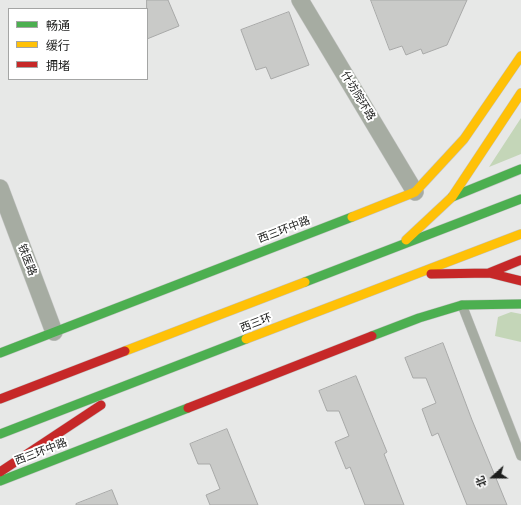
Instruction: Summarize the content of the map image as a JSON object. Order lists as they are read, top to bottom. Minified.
{"streets":{"main road":["西三环中路","西三环"],"street":["什坊院环路","铁医路"]},"crossings":[["什坊院环路","西三环中路"],["西三环中路","铁医路"]],"legend":["畅通","缓行","拥堵"],"north":"left"}
